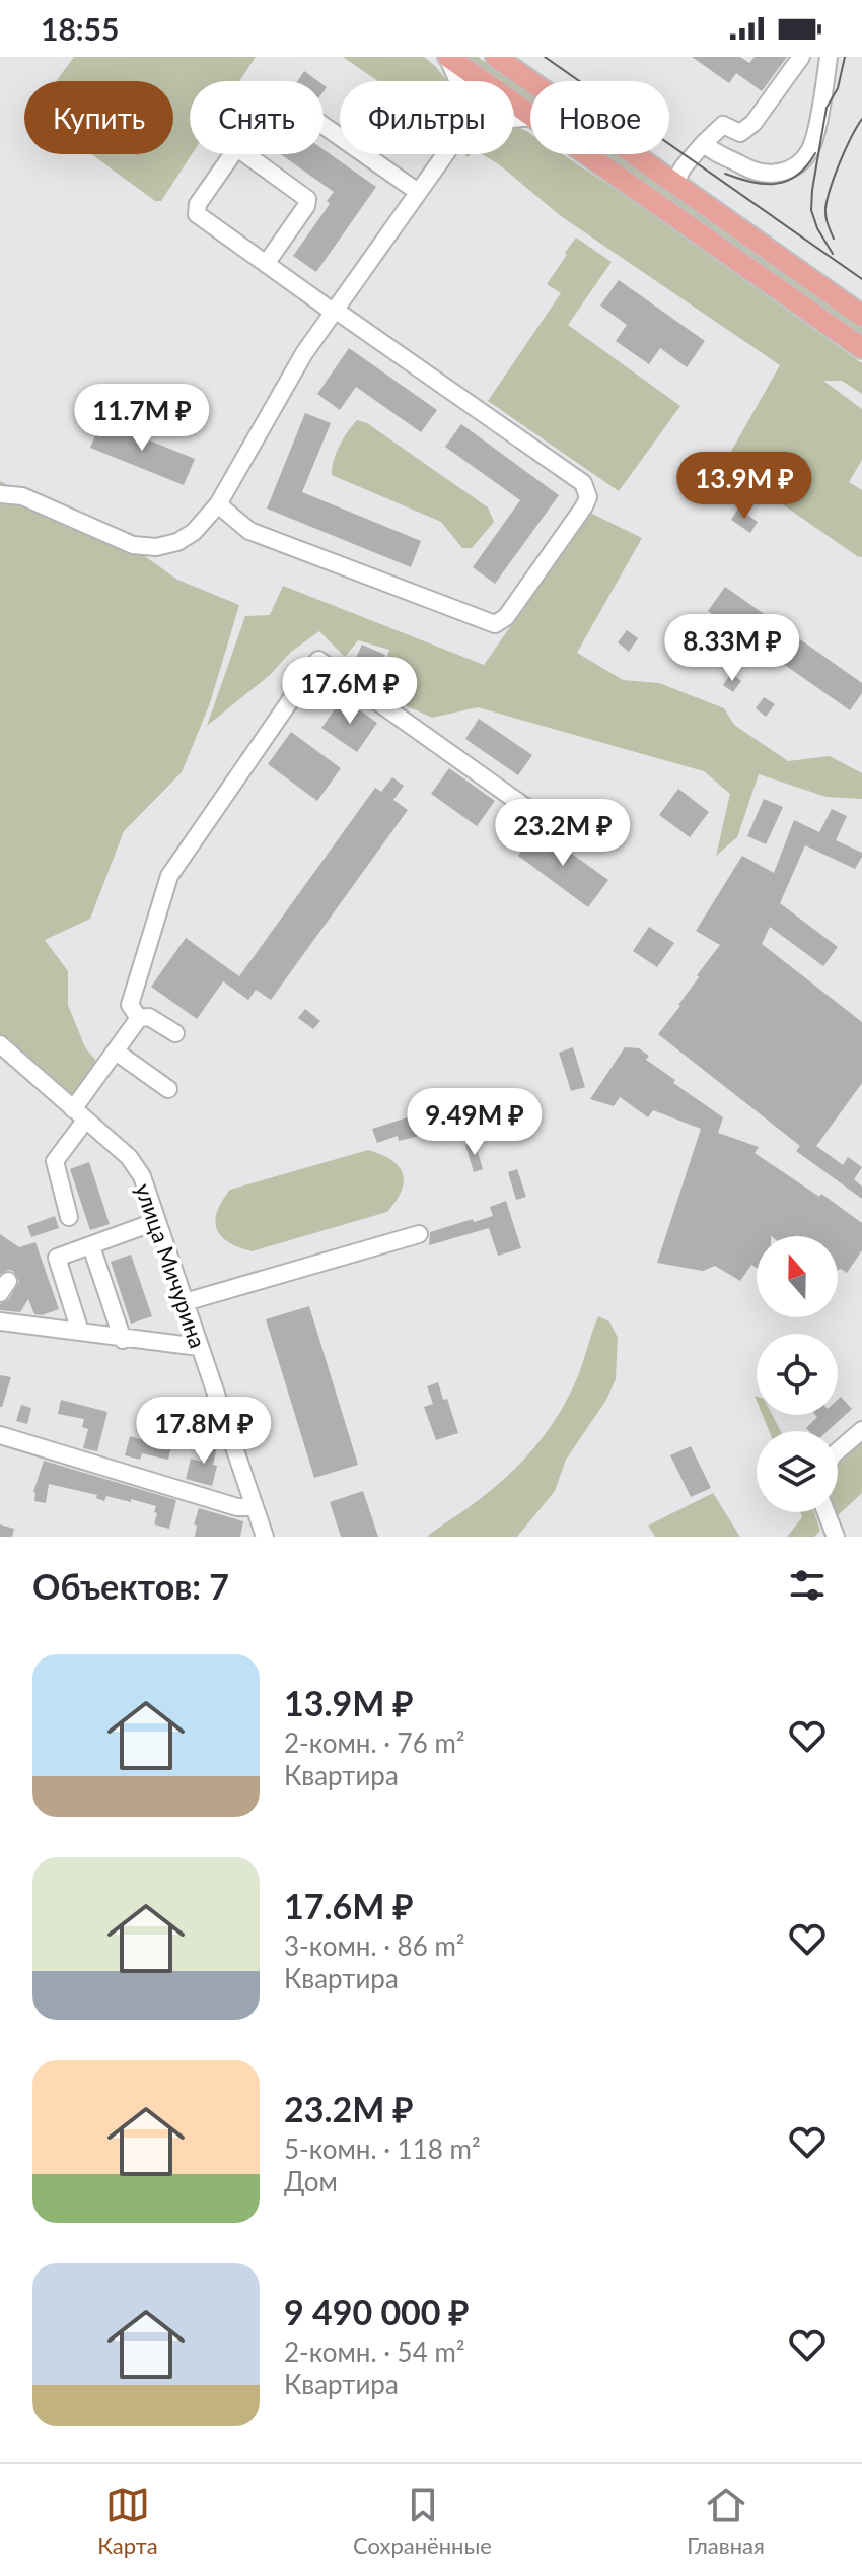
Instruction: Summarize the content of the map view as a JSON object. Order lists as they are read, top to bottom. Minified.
{"streets":{"street":["улица Мичурина"]},"north":"top","page":{"status":"18:55","chip":["Купить","Снять","Фильтры","Новое"],"price":["11.7M ₽","13.9M ₽","8.33M ₽","17.6M ₽","23.2M ₽","9.49M ₽","17.8M ₽"],"heading":"Объектов: 7","list":[{"name":"13.9M ₽","note":"2-комн. · 76 m² · Квартира"},{"name":"17.6M ₽","note":"3-комн. · 86 m² · Квартира"},{"name":"23.2M ₽","note":"5-комн. · 118 m² · Дом"},{"name":"9 490 000 ₽","note":"2-комн. · 54 m² · Квартира"}],"tabs":["Карта","Сохранённые","Главная"]}}
